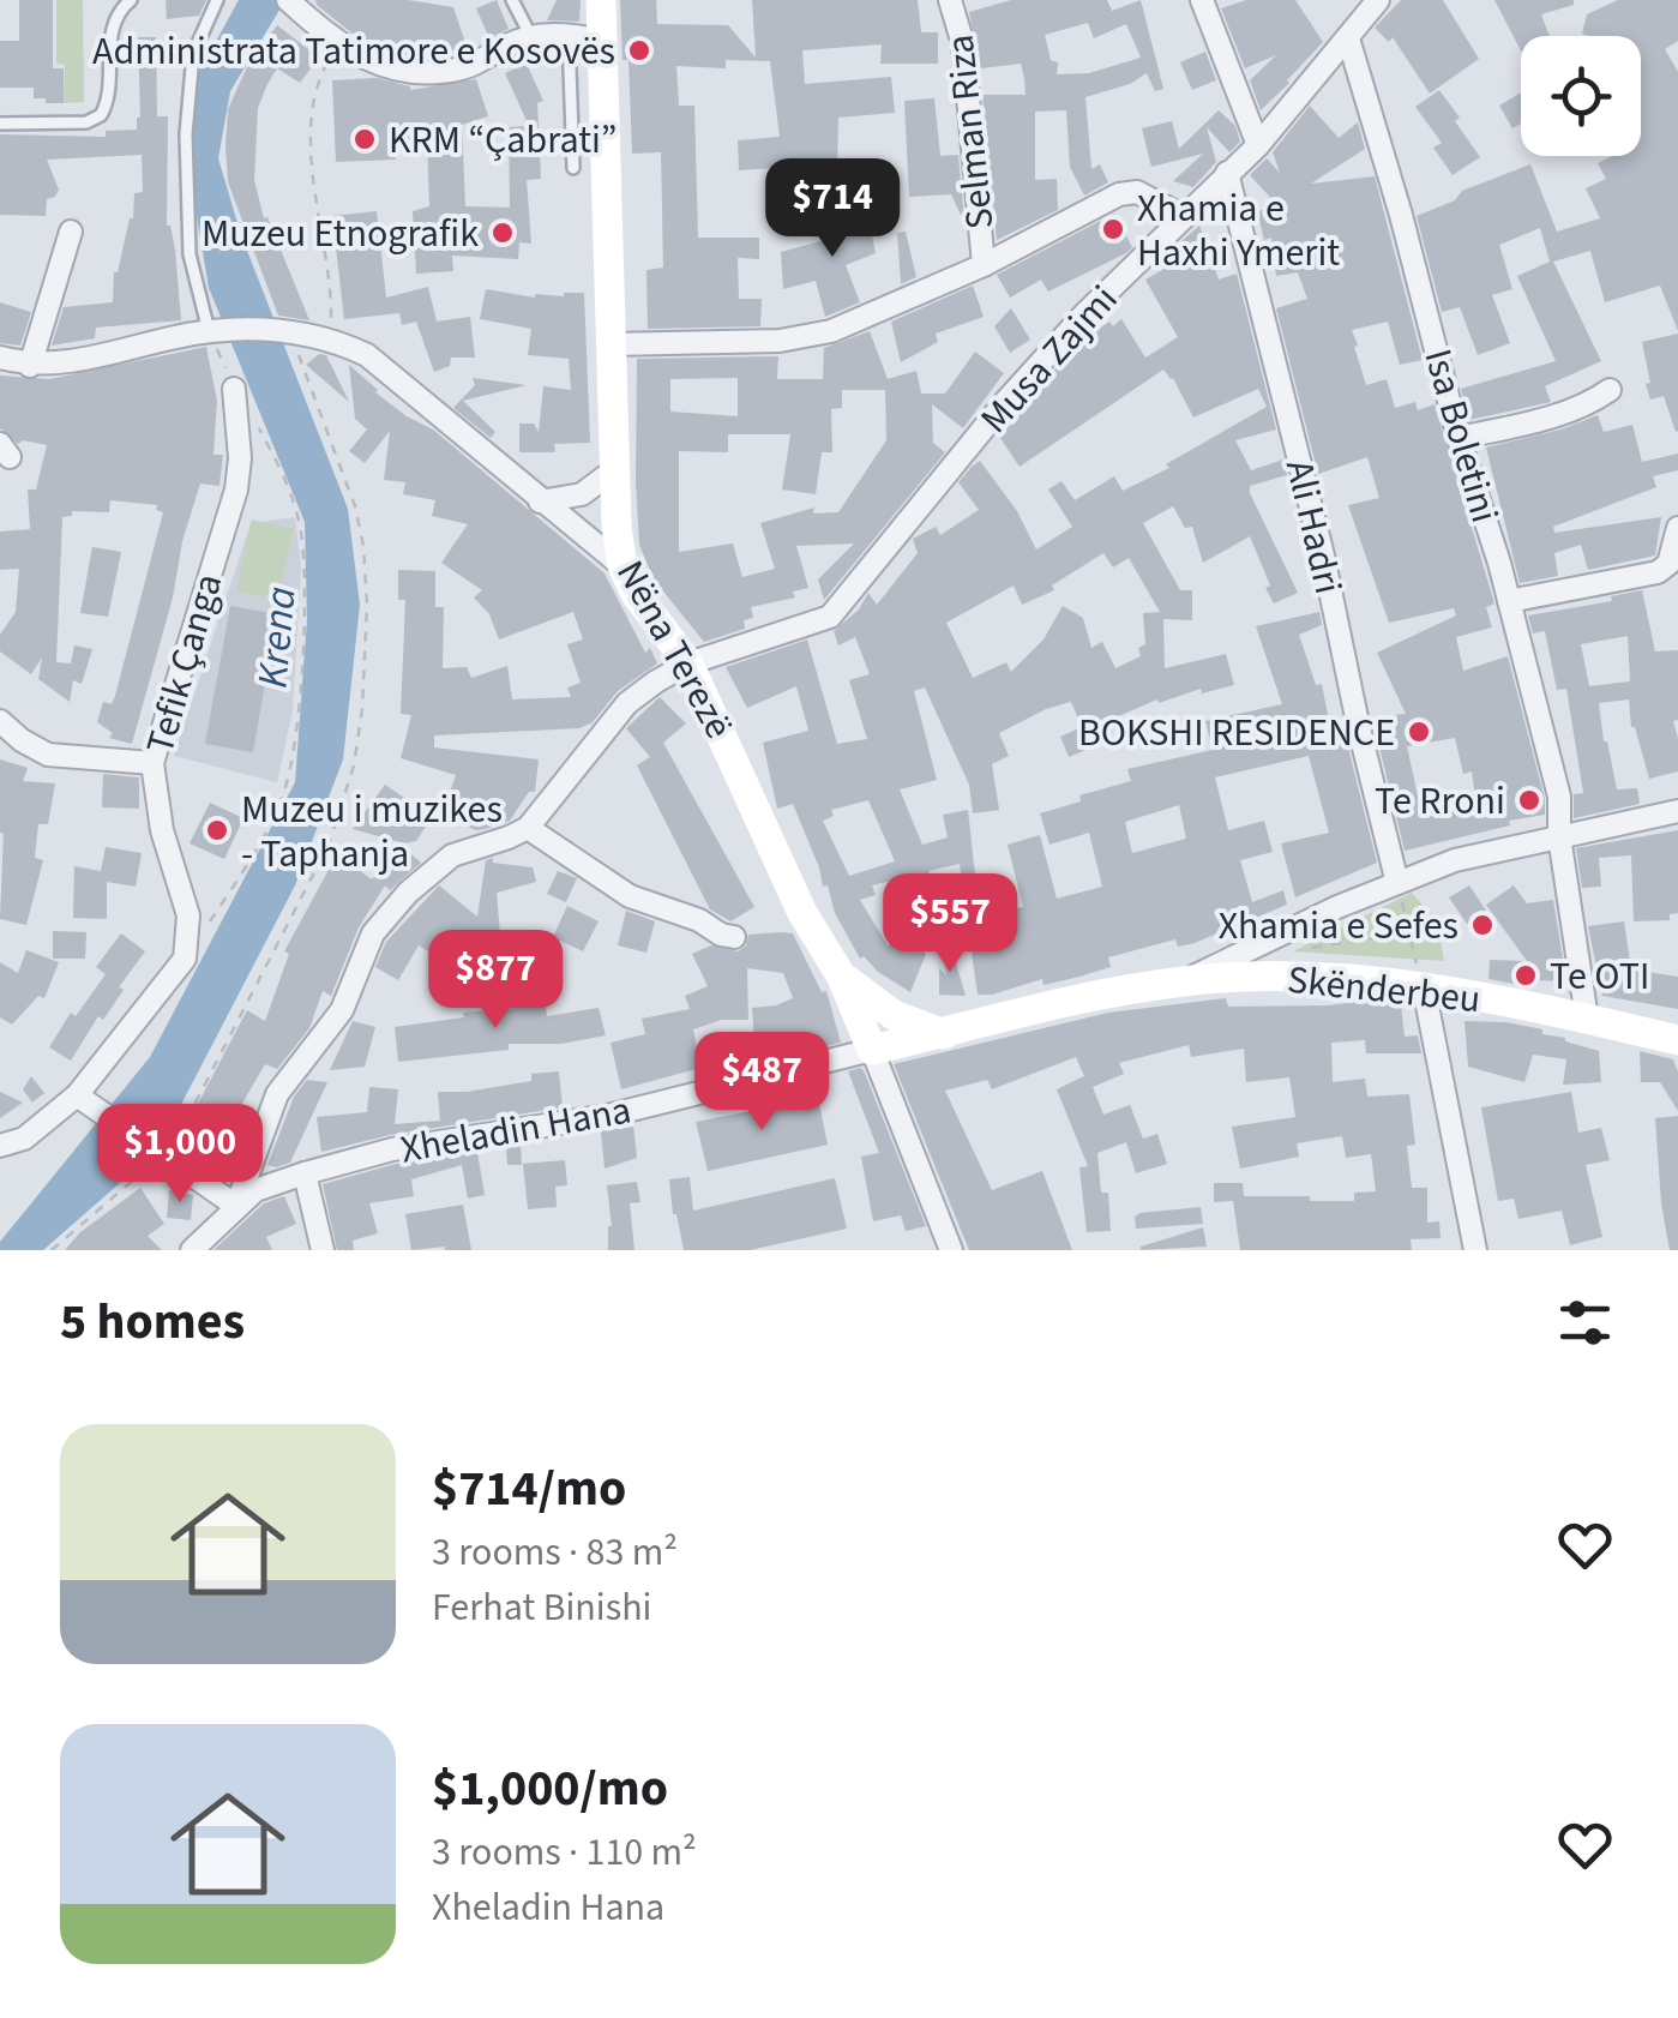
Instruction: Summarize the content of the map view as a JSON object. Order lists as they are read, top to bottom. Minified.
{"streets":{"main road":["Nëna Terezë","Skënderbeu"],"street":["Selman Riza","Musa Zajmi","Isa Boletini","Ali Hadri","Tefik Çanga","Xheladin Hana"]},"crossings":[["Musa Zajmi","Isa Boletini"],["Musa Zajmi","Ali Hadri"],["Musa Zajmi","Nëna Terezë"],["Nëna Terezë","Skënderbeu"],["Nëna Terezë","Xheladin Hana"],["Skënderbeu","Xheladin Hana"]],"water":["Krena"],"places":["Administrata Tatimore e Kosovës","KRM “Çabrati”","Xhamia e Haxhi Ymerit","Muzeu Etnografik","BOKSHI RESIDENCE","Te Rroni","Muzeu i muzikes - Taphanja","Xhamia e Sefes","Te OTI"],"page":{"price":["$714","$557","$877","$487","$1,000"],"heading":"5 homes","list":[{"name":"$714/mo","note":"3 rooms · 83 m² · Ferhat Binishi"},{"name":"$1,000/mo","note":"3 rooms · 110 m² · Xheladin Hana"}]}}
